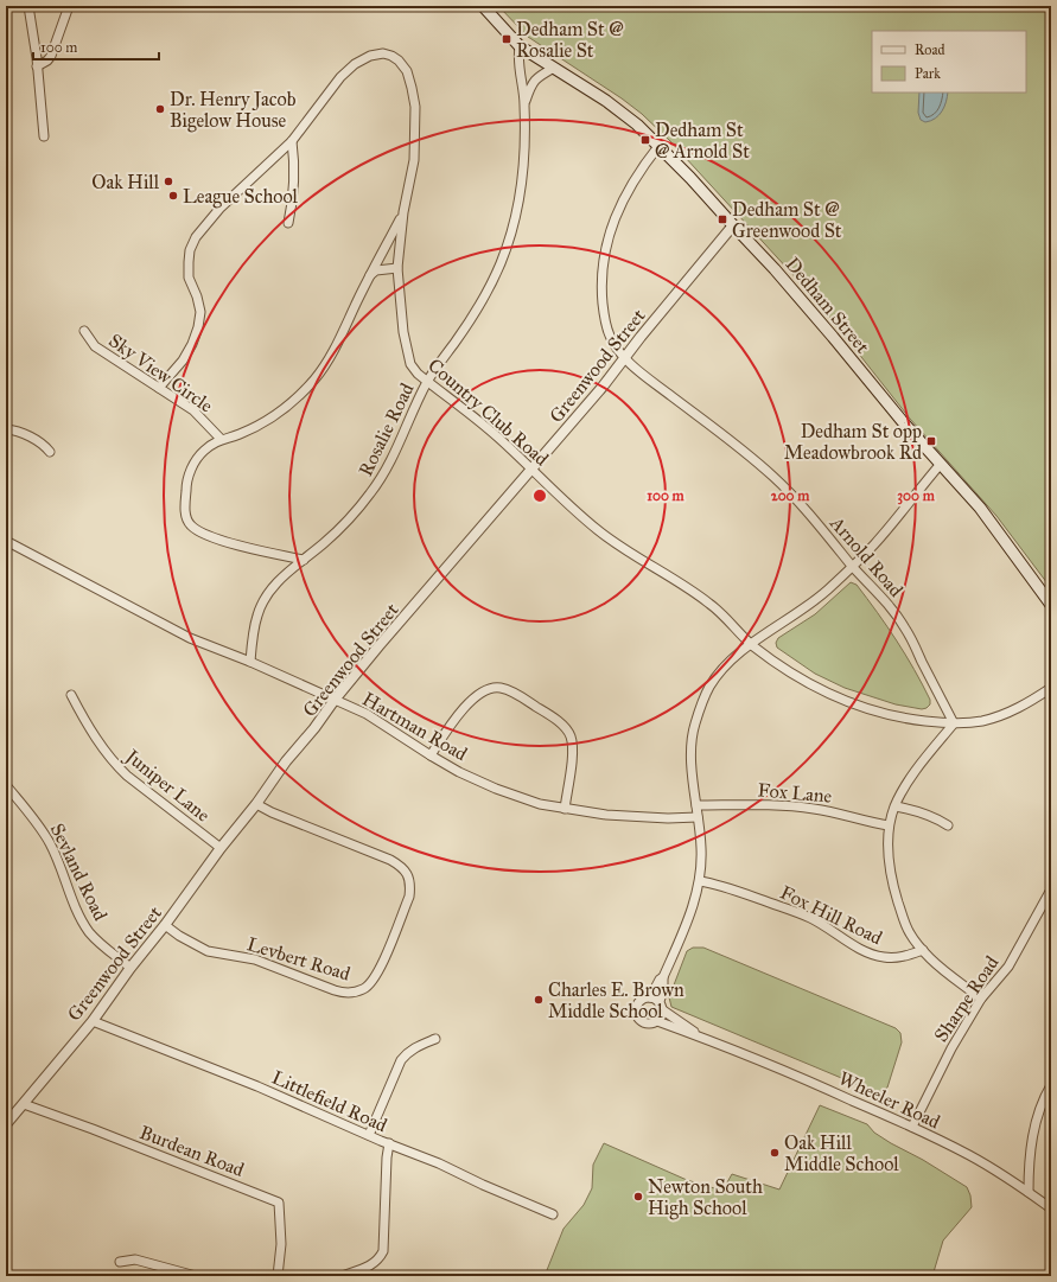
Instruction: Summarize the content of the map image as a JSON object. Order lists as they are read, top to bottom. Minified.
{"streets":{"main road":["Dedham Street"],"street":["Greenwood Street","Sky View Circle","Country Club Road","Rosalie Road","Arnold Road","Hartman Road","Juniper Lane","Fox Lane","Sevland Road","Fox Hill Road","Levbert Road","Sharpe Road","Wheeler Road","Littlefield Road","Burdean Road"]},"crossings":[["Dedham Street","Greenwood Street"],["Dedham Street","Rosalie Road"],["Dedham Street","Arnold Road"],["Greenwood Street","Country Club Road"],["Greenwood Street","Arnold Road"],["Greenwood Street","Hartman Road"],["Greenwood Street","Juniper Lane"],["Greenwood Street","Sevland Road"],["Greenwood Street","Levbert Road"],["Greenwood Street","Littlefield Road"],["Greenwood Street","Burdean Road"],["Sky View Circle","Country Club Road"],["Country Club Road","Rosalie Road"],["Country Club Road","Arnold Road"],["Rosalie Road","Hartman Road"],["Sharpe Road","Wheeler Road"]],"places":{"transit":["Dedham St @ Rosalie St","Dedham St @ Arnold St","Dedham St @ Greenwood St","Dedham St opp Meadowbrook Rd"],"other":["Dr. Henry Jacob Bigelow House","Oak Hill","League School","Charles E. Brown Middle School","Oak Hill Middle School","Newton South High School"]},"legend":["Road","Park"],"scale_bar":"100 m","rings":["100 m","200 m","300 m"]}
